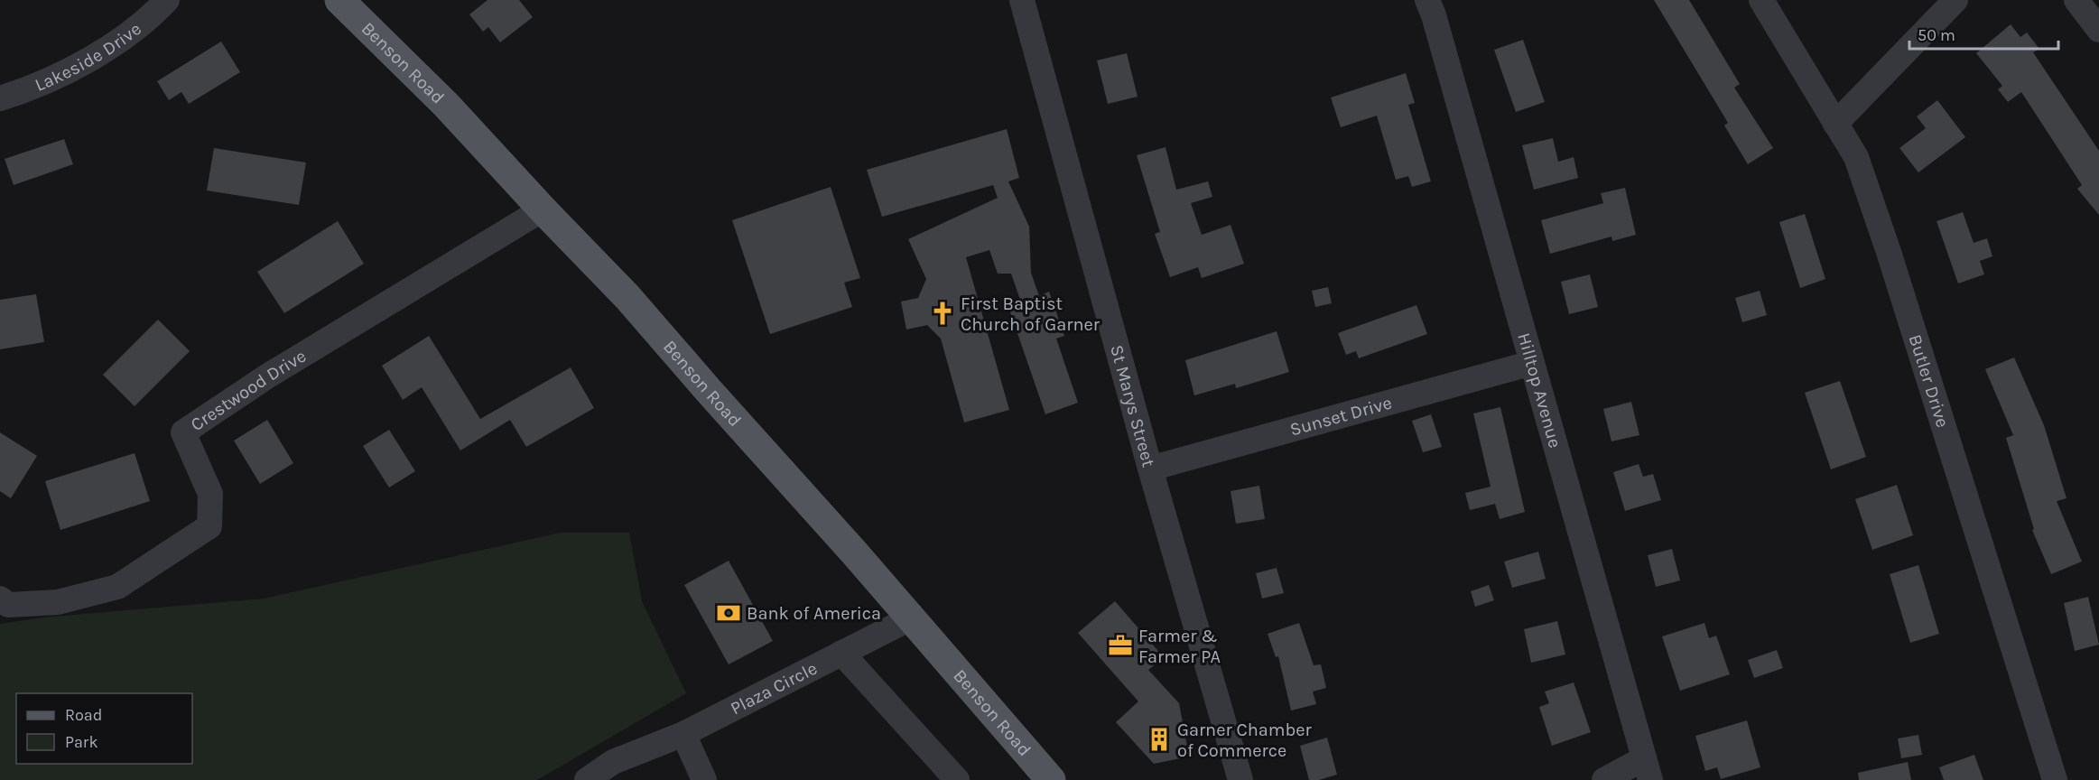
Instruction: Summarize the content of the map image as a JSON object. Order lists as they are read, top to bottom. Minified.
{"streets":{"main road":["Benson Road"],"street":["Lakeside Drive","Butler Drive","Crestwood Drive","Hilltop Avenue","St Marys Street","Sunset Drive","Plaza Circle"]},"crossings":[["Benson Road","Crestwood Drive"],["Benson Road","Plaza Circle"],["Hilltop Avenue","Sunset Drive"],["St Marys Street","Sunset Drive"]],"places":{"church":["First Baptist Church of Garner"],"bank":["Bank of America"],"office":["Farmer & Farmer PA"],"building":["Garner Chamber of Commerce"]},"legend":["Road","Park"],"scale_bar":"50 m"}
